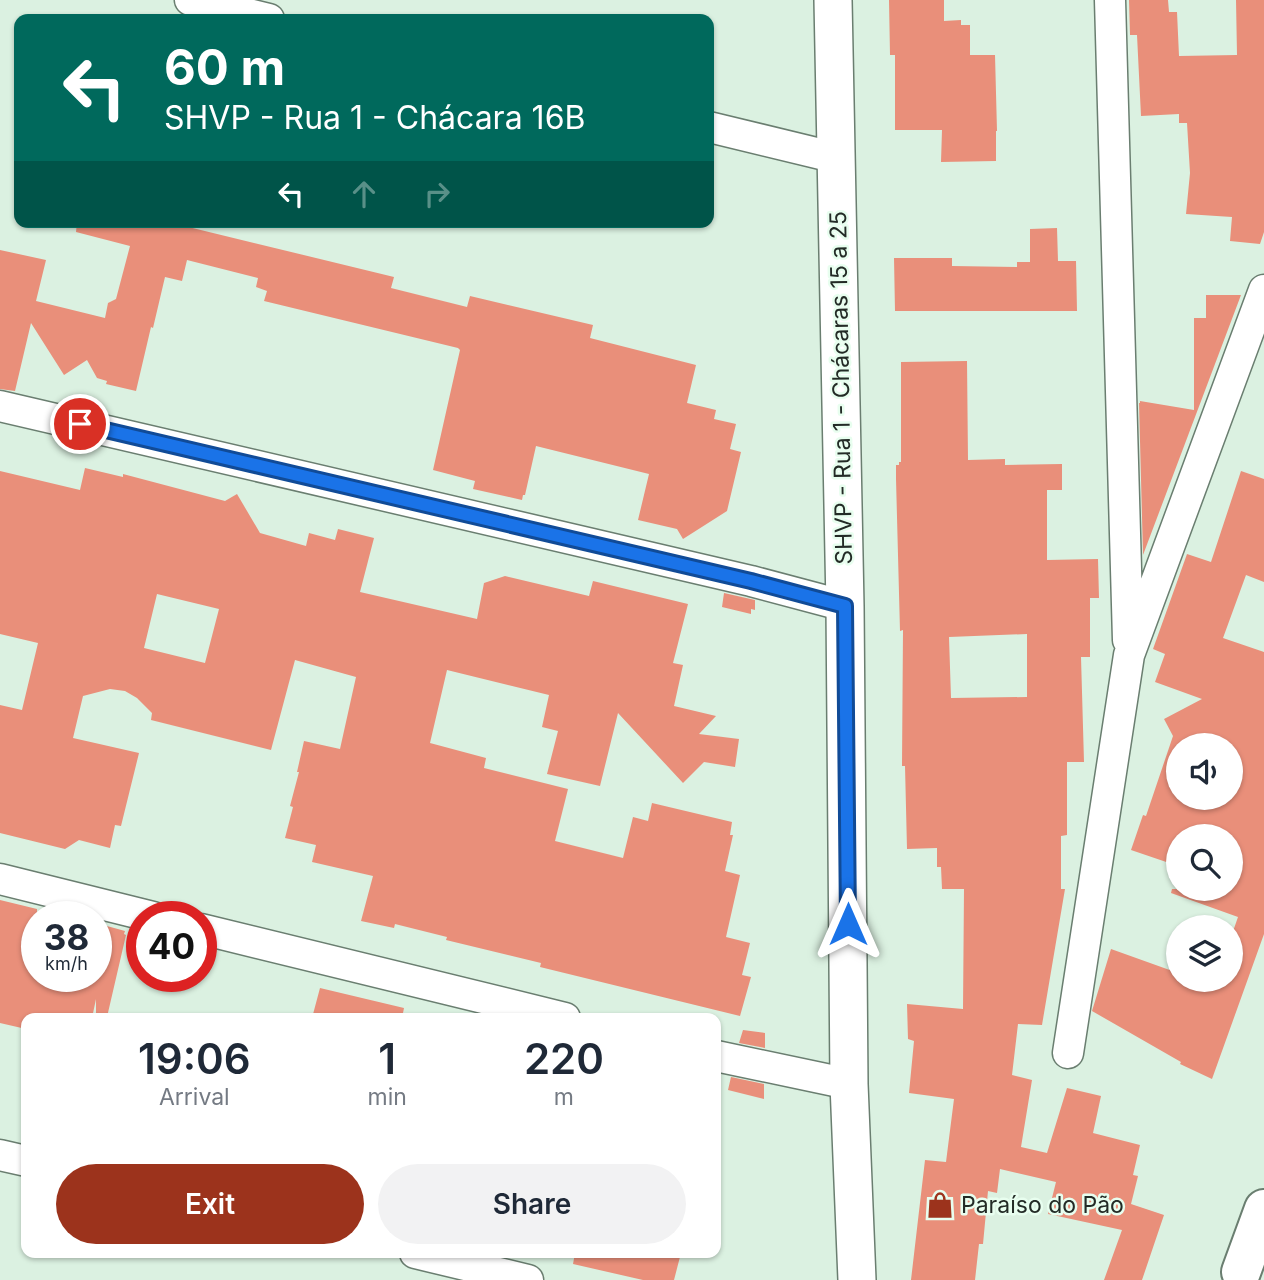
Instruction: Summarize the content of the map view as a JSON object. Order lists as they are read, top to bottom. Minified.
{"streets":{"street":["SHVP - Rua 1 - Chácaras 15 a 25"]},"places":{"shop":["Paraíso do Pão"]},"page":{"turn":["60 m","SHVP - Rua 1 - Chácara 16B"],"speed":"38 km/h","limit":"40","eta":["19:06","Arrival","1","min","220","m"],"buttons":["Exit","Share"]}}
